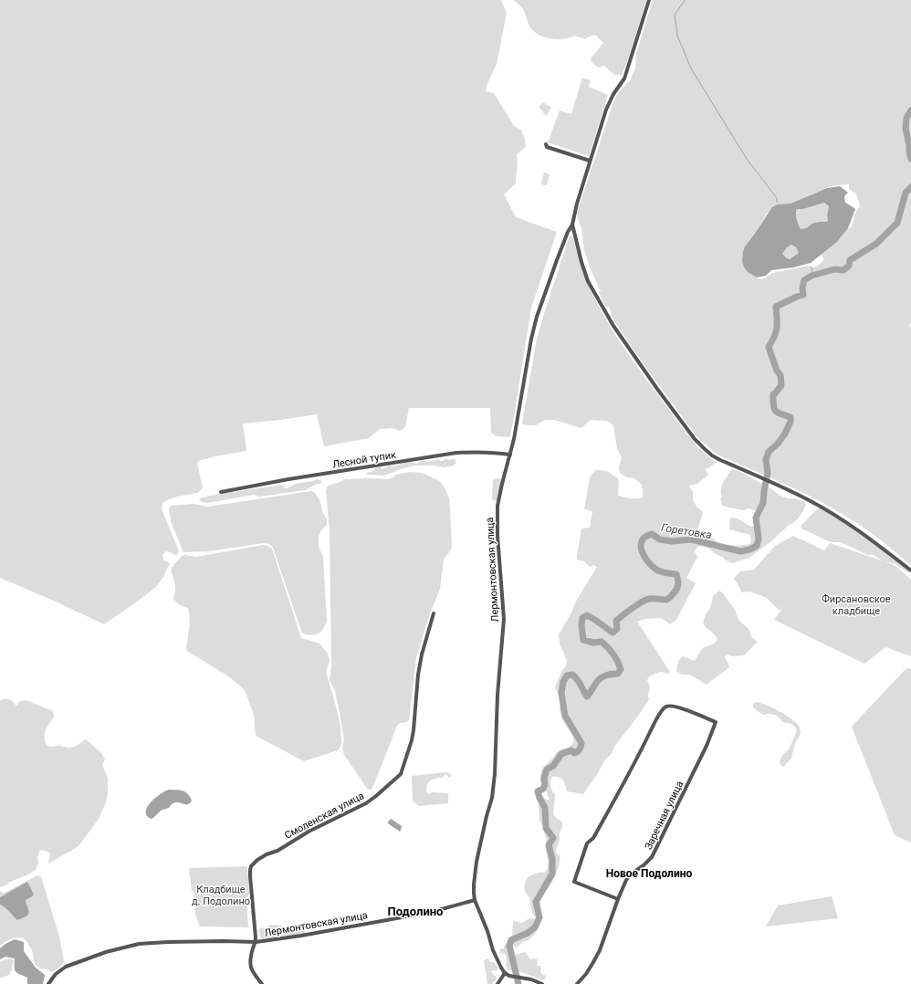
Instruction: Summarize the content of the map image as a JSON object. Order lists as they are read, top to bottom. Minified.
{"streets":{"street":["Лесной тупик","Лермонтовская улица","Смоленская улица","Заречная улица"]},"crossings":[["Лесной тупик","Лермонтовская улица"],["Лермонтовская улица","Смоленская улица"]],"districts":["Новое Подолино","Подолино"],"water":["Горетовка"],"parks":["Фирсановское кладбище","Кладбище д. Подолино"]}
